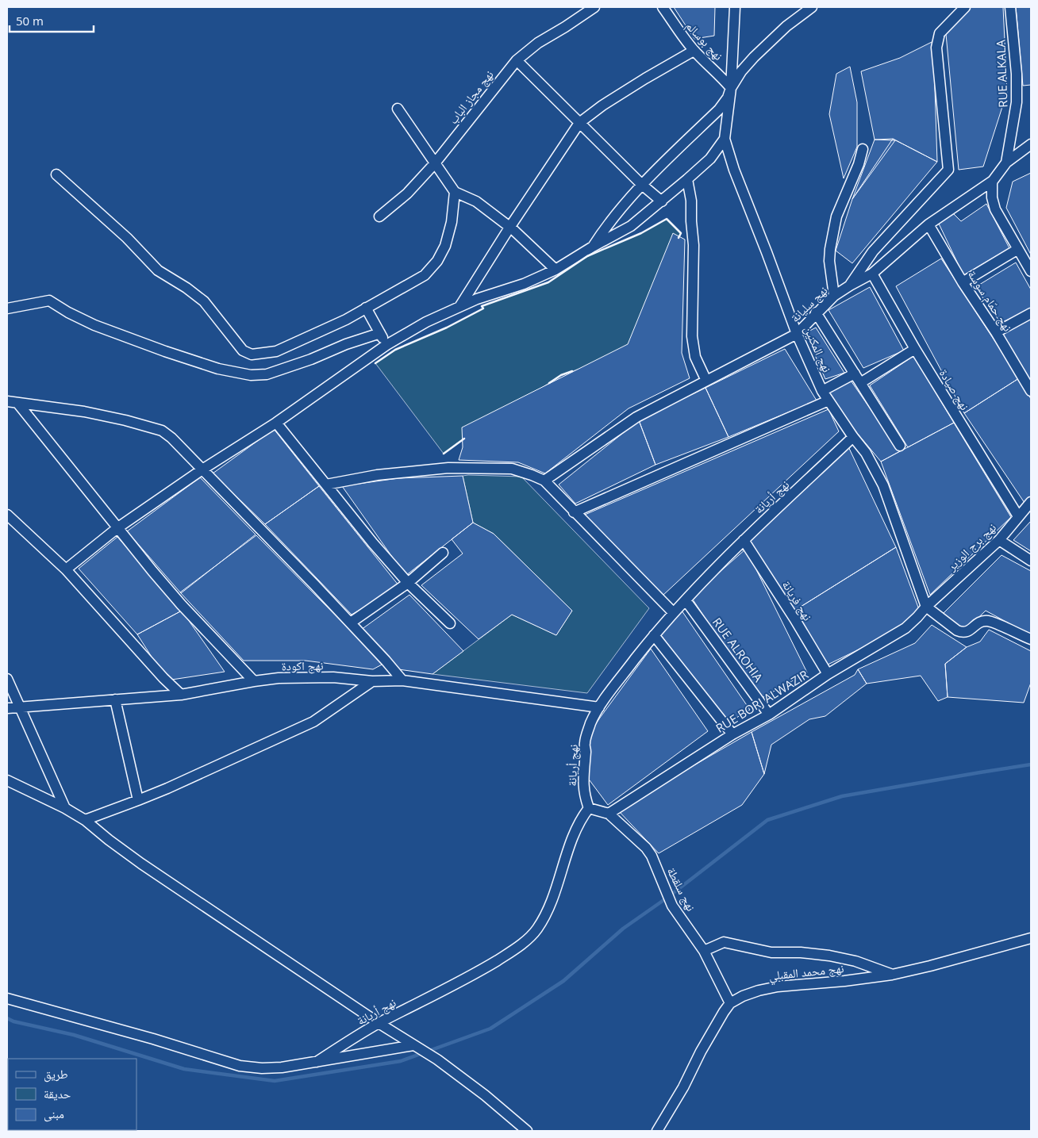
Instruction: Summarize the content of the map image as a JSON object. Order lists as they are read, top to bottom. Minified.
{"streets":{"street":["نهج بوسالم","RUE ALKALA","نهج مجاز الباب","نهج حمّام سوسة","نهج سليانة","نهج المكنين","نهج صيادة","نهج أريانة","نهج برج الوزير","نهج فريانة","RUE ALROHIA","نهج اكودة","RUE BORJ ALWAZIR","نهج سلقطة","نهج محمد المقبلي"]},"crossings":[["نهج بوسالم","نهج المكنين"],["RUE ALKALA","نهج سليانة"],["نهج حمّام سوسة","نهج سليانة"],["نهج سليانة","نهج المكنين"],["نهج سليانة","نهج صيادة"],["نهج المكنين","نهج أريانة"],["نهج المكنين","نهج برج الوزير"],["نهج المكنين","RUE BORJ ALWAZIR"],["نهج صيادة","نهج برج الوزير"],["نهج أريانة","نهج فريانة"],["نهج أريانة","RUE ALROHIA"],["نهج أريانة","نهج اكودة"],["نهج أريانة","نهج سلقطة"],["نهج برج الوزير","RUE BORJ ALWAZIR"],["نهج فريانة","RUE BORJ ALWAZIR"],["RUE ALROHIA","RUE BORJ ALWAZIR"],["RUE BORJ ALWAZIR","نهج سلقطة"],["نهج سلقطة","نهج محمد المقبلي"]],"legend":["طريق","حديقة","مبنى"],"scale_bar":"50 m"}
